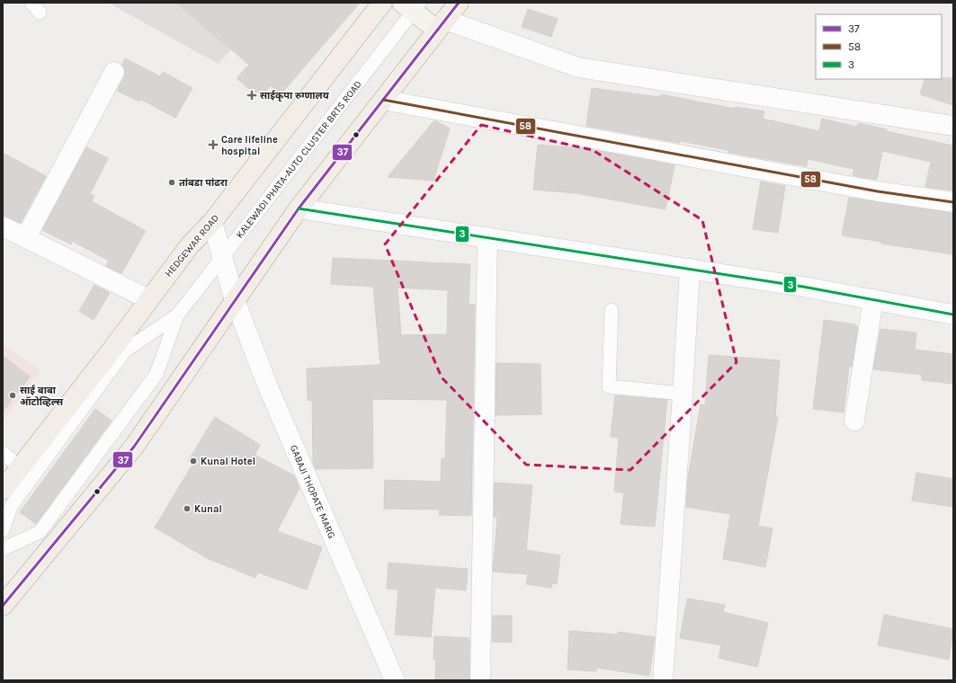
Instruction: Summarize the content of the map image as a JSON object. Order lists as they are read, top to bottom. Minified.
{"streets":{"main road":["HEDGEWAR ROAD"],"street":["GABAJI THOPATE MARG"],"lane":["KALEWADI PHATA-AUTO CLUSTER BRTS ROAD"]},"crossings":[["KALEWADI PHATA-AUTO CLUSTER BRTS ROAD","GABAJI THOPATE MARG"],["HEDGEWAR ROAD","GABAJI THOPATE MARG"]],"places":{"health":["साईकृपा रुग्णालय","Care lifeline hospital"],"other":["तांबडा पांढरा","साई बाबा ऑटोव्हिल्स","Kunal Hotel","Kunal"]},"lines":["transit line 37","transit line 58","transit line 3"],"legend":["37","58","3"]}
